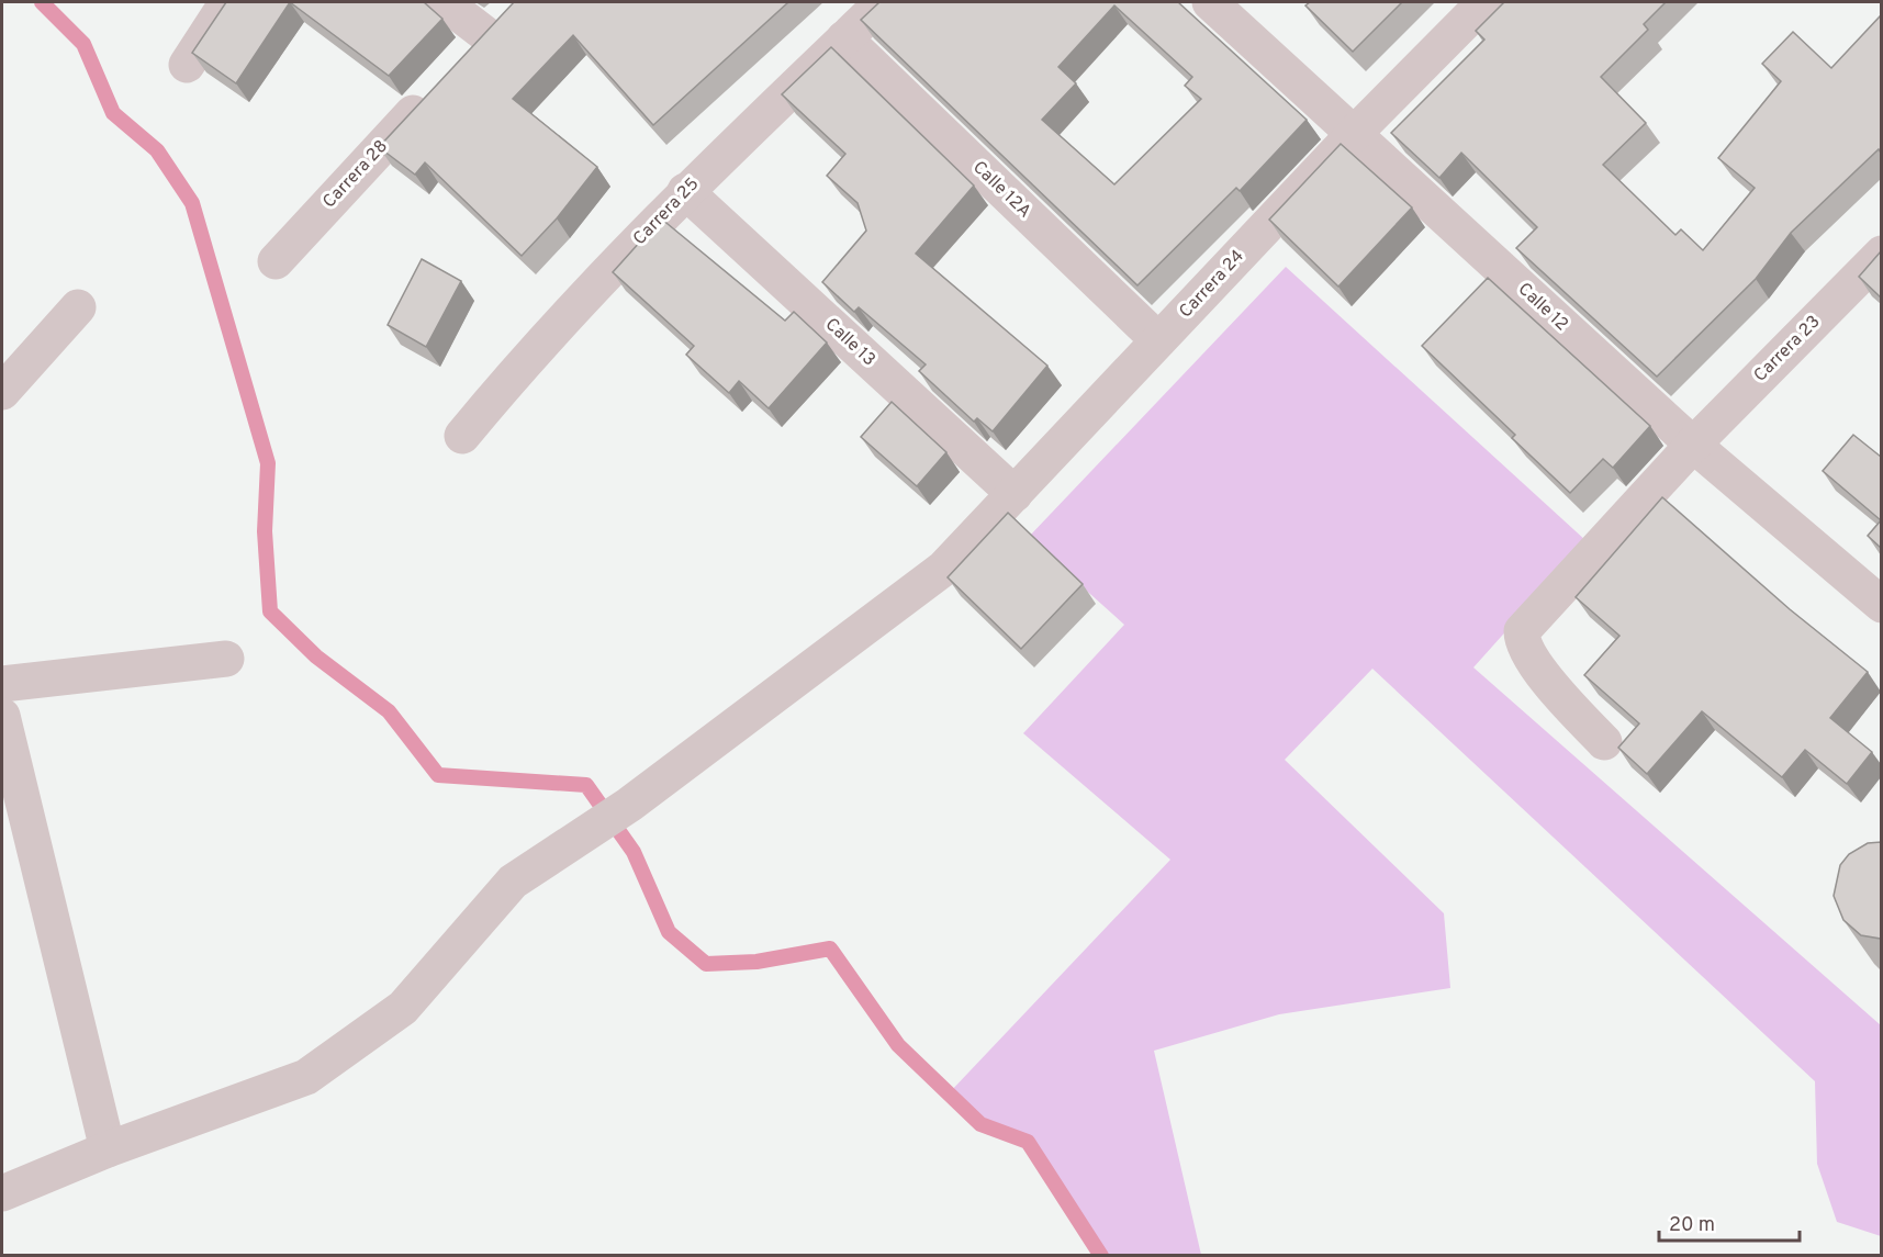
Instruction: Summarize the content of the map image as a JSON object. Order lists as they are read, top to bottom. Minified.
{"streets":{"street":["Carrera 28","Calle 12A","Carrera 25","Carrera 24","Calle 12","Calle 13","Carrera 23"]},"crossings":[["Calle 12A","Carrera 25"],["Calle 12A","Carrera 24"],["Carrera 25","Calle 13"],["Carrera 24","Calle 12"],["Carrera 24","Calle 13"],["Calle 12","Carrera 23"]],"scale_bar":"20 m"}
